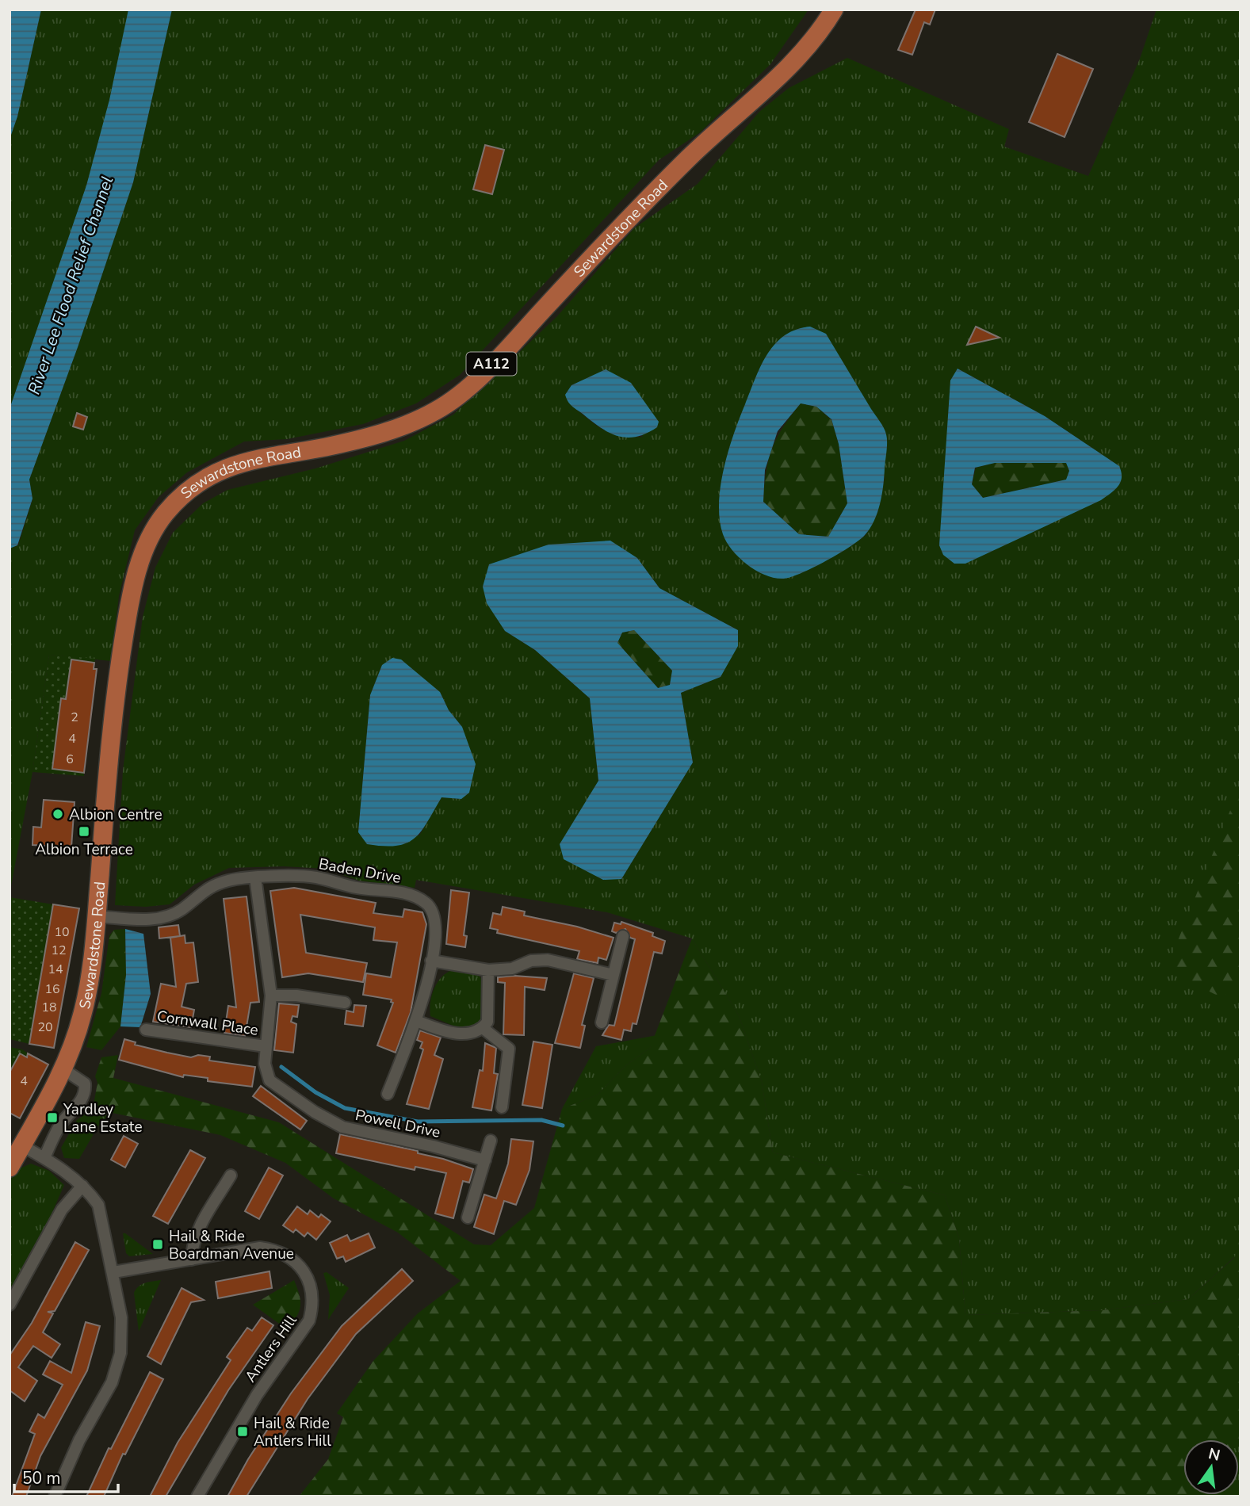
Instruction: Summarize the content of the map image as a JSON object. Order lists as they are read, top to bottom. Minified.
{"streets":{"main road":["Sewardstone Road","A112"],"street":["Baden Drive","Cornwall Place","Powell Drive","Antlers Hill"]},"crossings":[["Sewardstone Road","Baden Drive"],["Baden Drive","Powell Drive"],["Cornwall Place","Powell Drive"]],"water":["River Lee Flood Relief Channel"],"places":{"other":["Albion Centre"],"transit":["Albion Terrace","Yardley Lane Estate","Hail & Ride Boardman Avenue","Hail & Ride Antlers Hill"]},"house_numbers":["2","4","6","10","12","14","16","18","20","4"],"scale_bar":"50 m","north":"top"}
